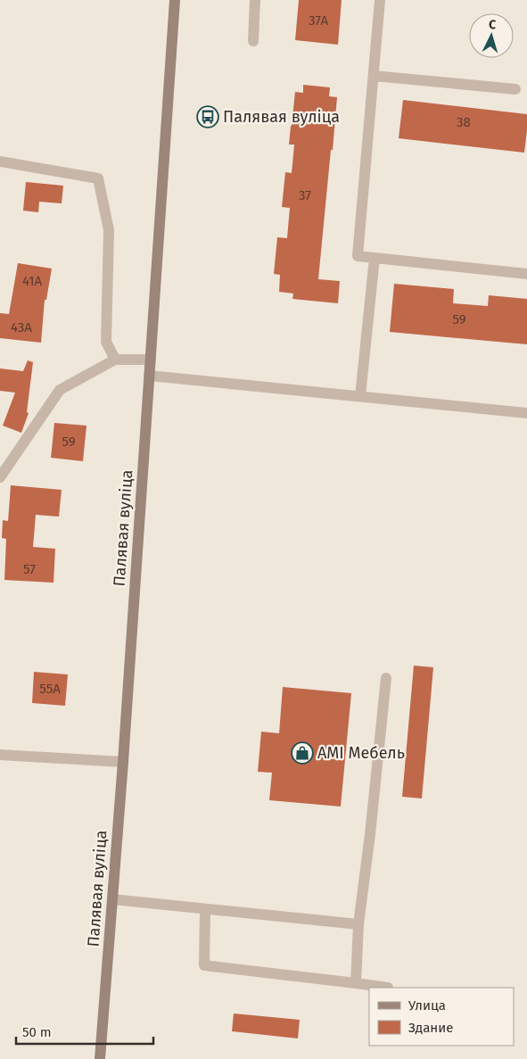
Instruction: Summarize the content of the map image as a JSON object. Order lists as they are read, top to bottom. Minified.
{"streets":{"street":["Палявая вуліца"]},"places":{"bus stop":["Палявая вуліца"],"shop":["AMI Мебель"]},"house_numbers":["37А","38","37","41А","59","43А","59","57","55А"],"legend":["Улица","Здание"],"scale_bar":"50 m","north":"top"}
